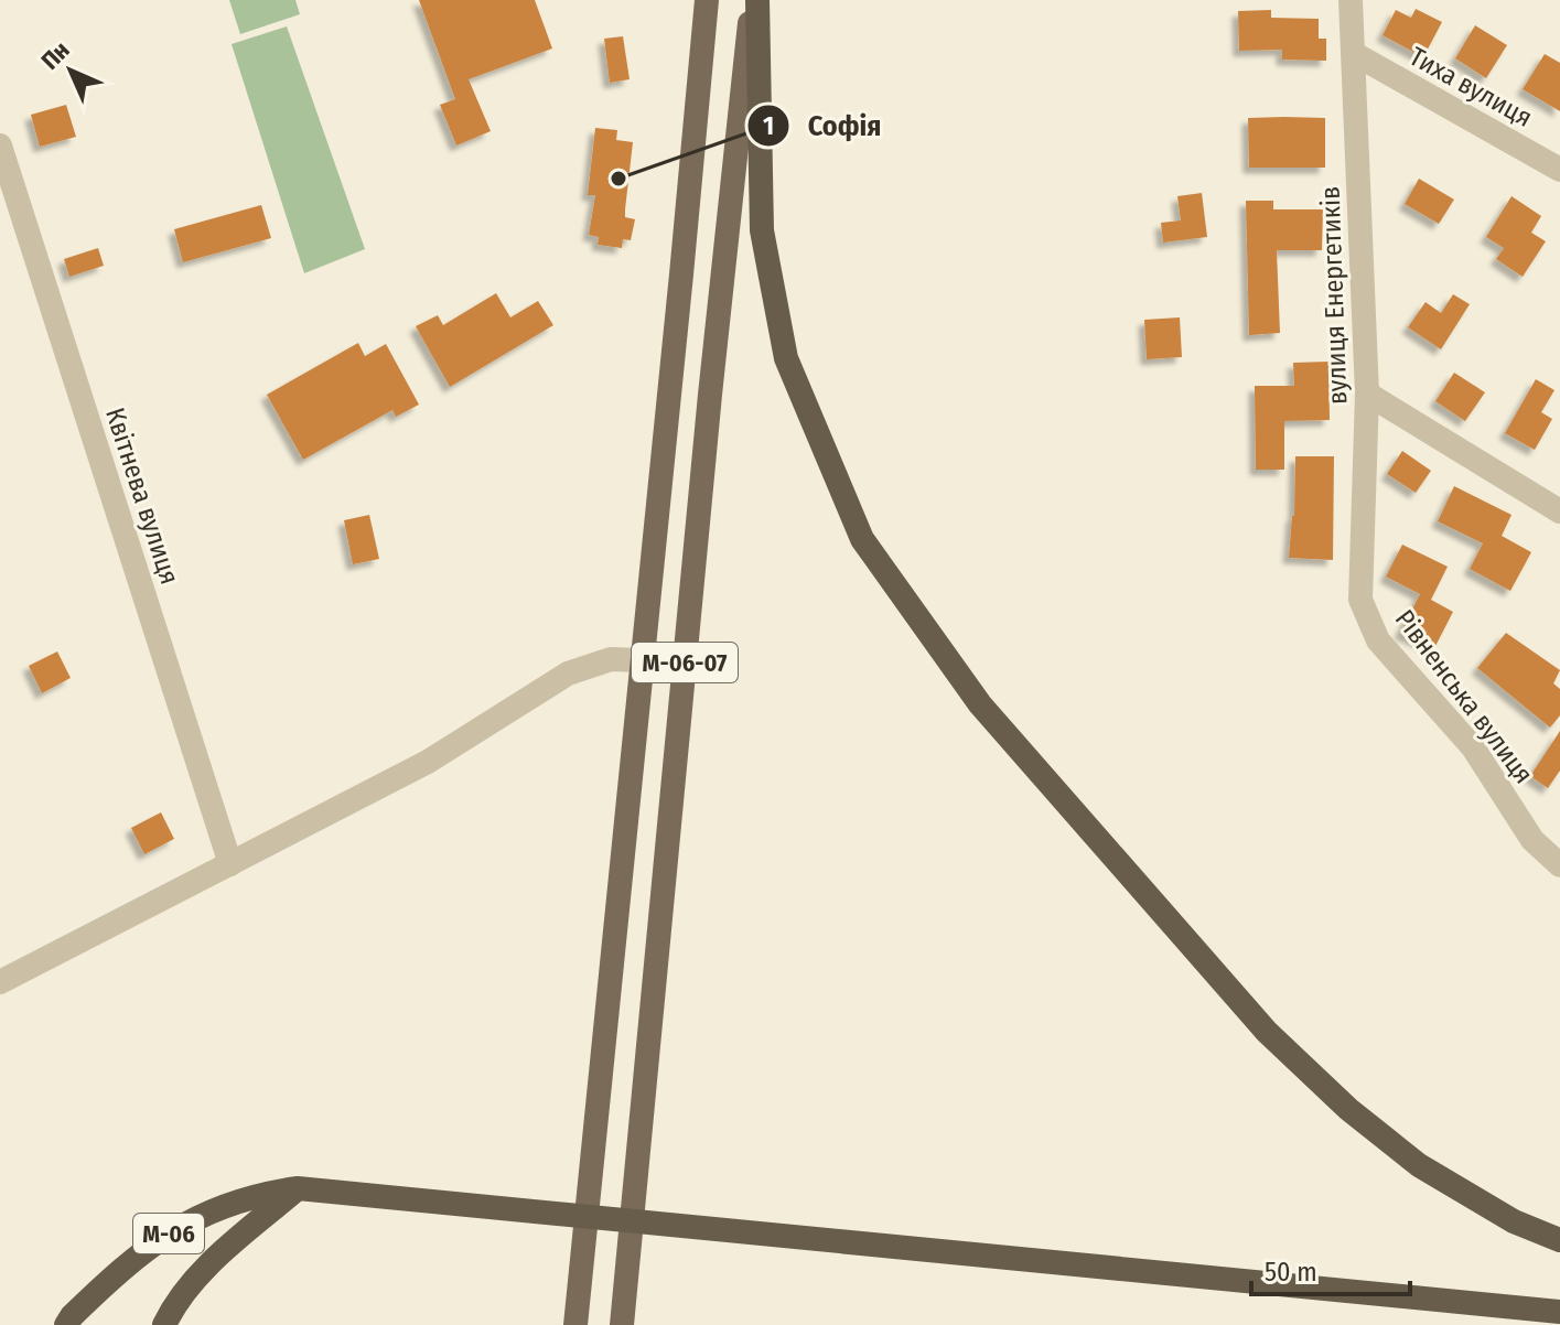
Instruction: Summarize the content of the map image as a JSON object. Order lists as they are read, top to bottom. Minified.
{"streets":{"highway":["М-06"],"main road":["М-06-07"],"street":["Тиха вулиця","вулиця Енергетиків","Квітнева вулиця","Рівненська вулиця"]},"crossings":[["Тиха вулиця","вулиця Енергетиків"],["вулиця Енергетиків","Рівненська вулиця"]],"places":["Софія"],"scale_bar":"50 m","north":"top left"}
